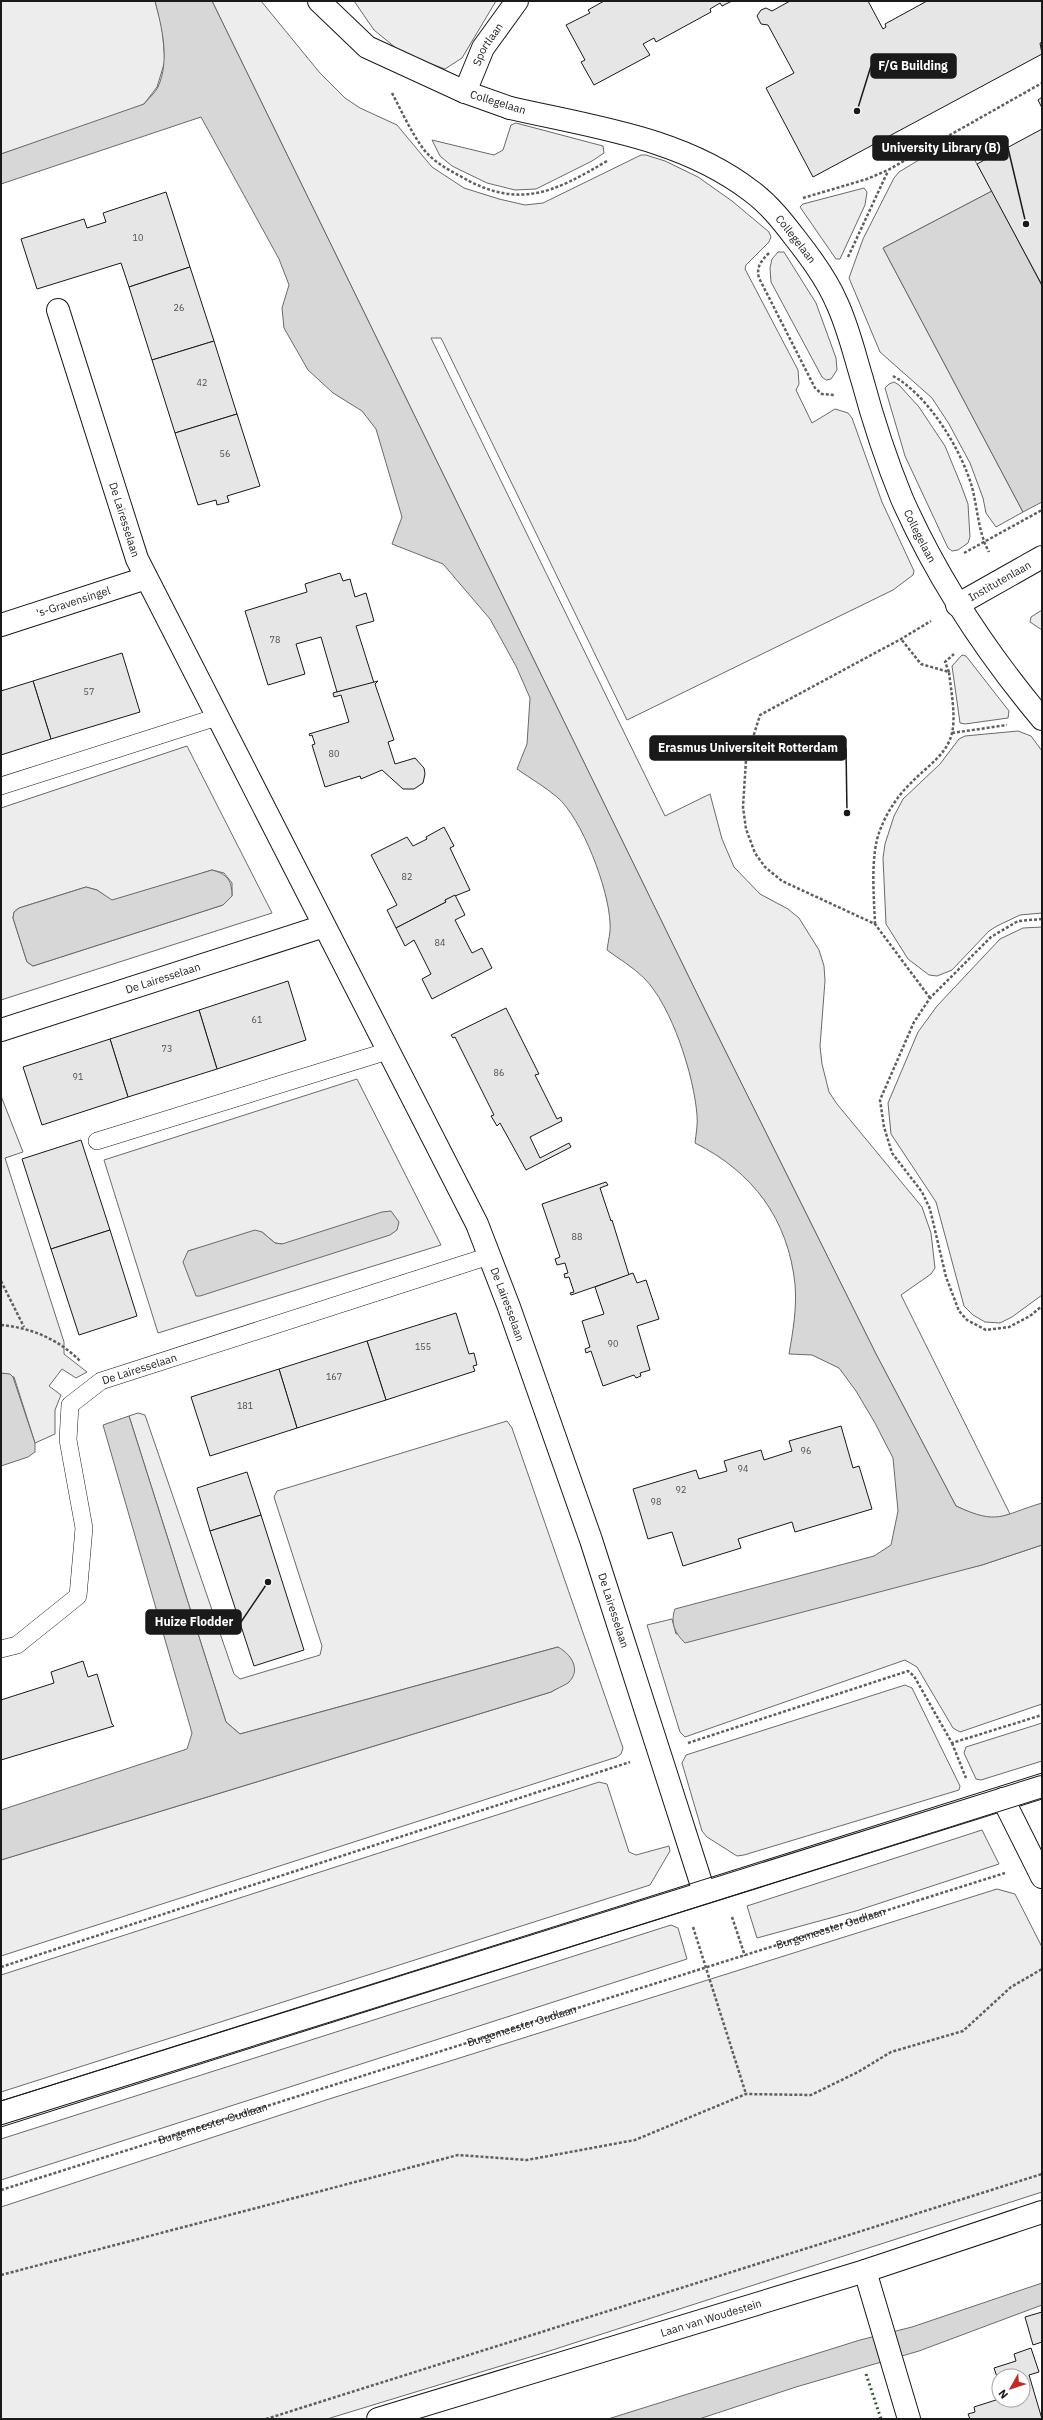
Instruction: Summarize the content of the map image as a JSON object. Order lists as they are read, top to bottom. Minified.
{"streets":{"street":["Sportlaan","Collegelaan","De Lairesselaan","Institutenlaan","'s-Gravensingel","Laan van Woudestein"],"path":["Burgemeester Oudlaan"]},"crossings":[["Sportlaan","Collegelaan"],["Collegelaan","Institutenlaan"],["De Lairesselaan","'s-Gravensingel"]],"places":["F/G Building","University Library (B)","Erasmus Universiteit Rotterdam","Huize Flodder"],"house_numbers":["10","26","42","56","78","57","80","82","84","61","73","86","91","88","90","155","167","181","96","94","92","98"],"north":"bottom left"}
